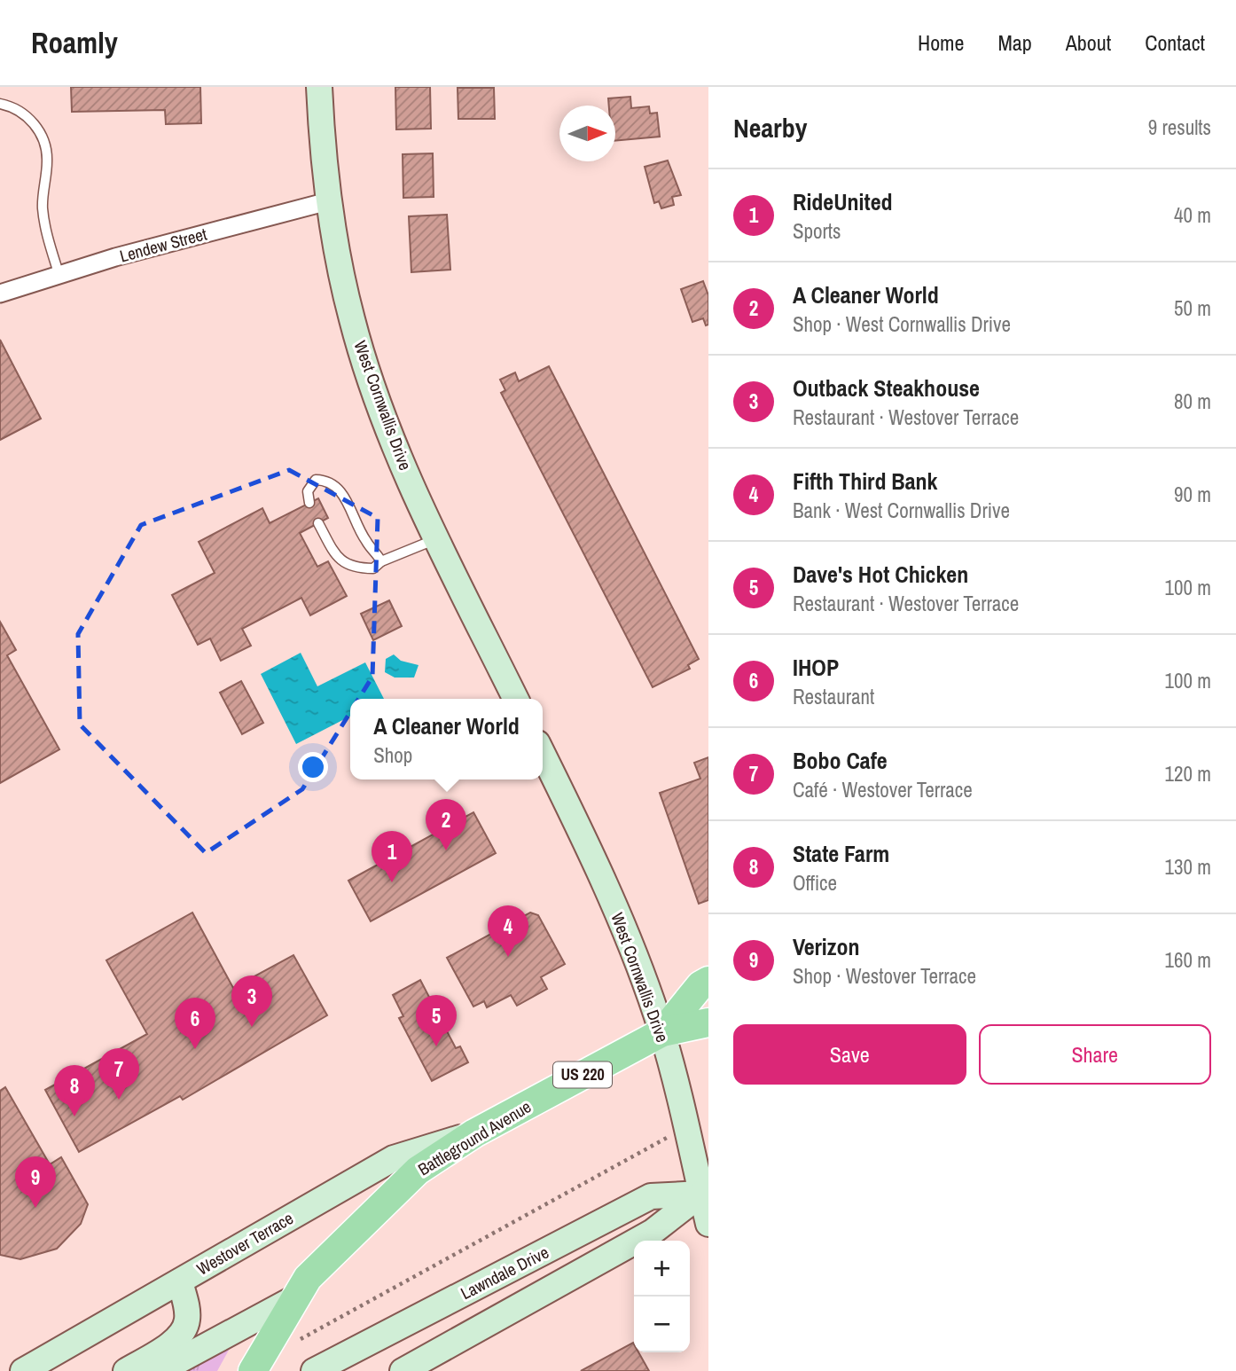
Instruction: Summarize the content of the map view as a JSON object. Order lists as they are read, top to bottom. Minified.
{"streets":{"main road":["West Cornwallis Drive","US 220","Battleground Avenue","Westover Terrace","Lawndale Drive"],"street":["Lendew Street"]},"crossings":[["Lendew Street","West Cornwallis Drive"],["West Cornwallis Drive","Battleground Avenue"],["West Cornwallis Drive","Lawndale Drive"],["Battleground Avenue","Westover Terrace"]],"north":"right","page":{"header":"Roamly","nav":["Home","Map","About","Contact"],"heading":["Nearby","9 results"],"list":[{"mark":"1","name":"RideUnited","note":"Sports","value":"40 m"},{"mark":"2","name":"A Cleaner World","note":"Shop · West Cornwallis Drive","value":"50 m"},{"mark":"3","name":"Outback Steakhouse","note":"Restaurant · Westover Terrace","value":"80 m"},{"mark":"4","name":"Fifth Third Bank","note":"Bank · West Cornwallis Drive","value":"90 m"},{"mark":"5","name":"Dave's Hot Chicken","note":"Restaurant · Westover Terrace","value":"100 m"},{"mark":"6","name":"IHOP","note":"Restaurant","value":"100 m"},{"mark":"7","name":"Bobo Cafe","note":"Café · Westover Terrace","value":"120 m"},{"mark":"8","name":"State Farm","note":"Office","value":"130 m"},{"mark":"9","name":"Verizon","note":"Shop · Westover Terrace","value":"160 m"}],"popup":["A Cleaner World","Shop"],"pins":["2","1","4","3","5","6","7","8","9"],"buttons":["Save","Share"],"map_buttons":["+","−"]}}
